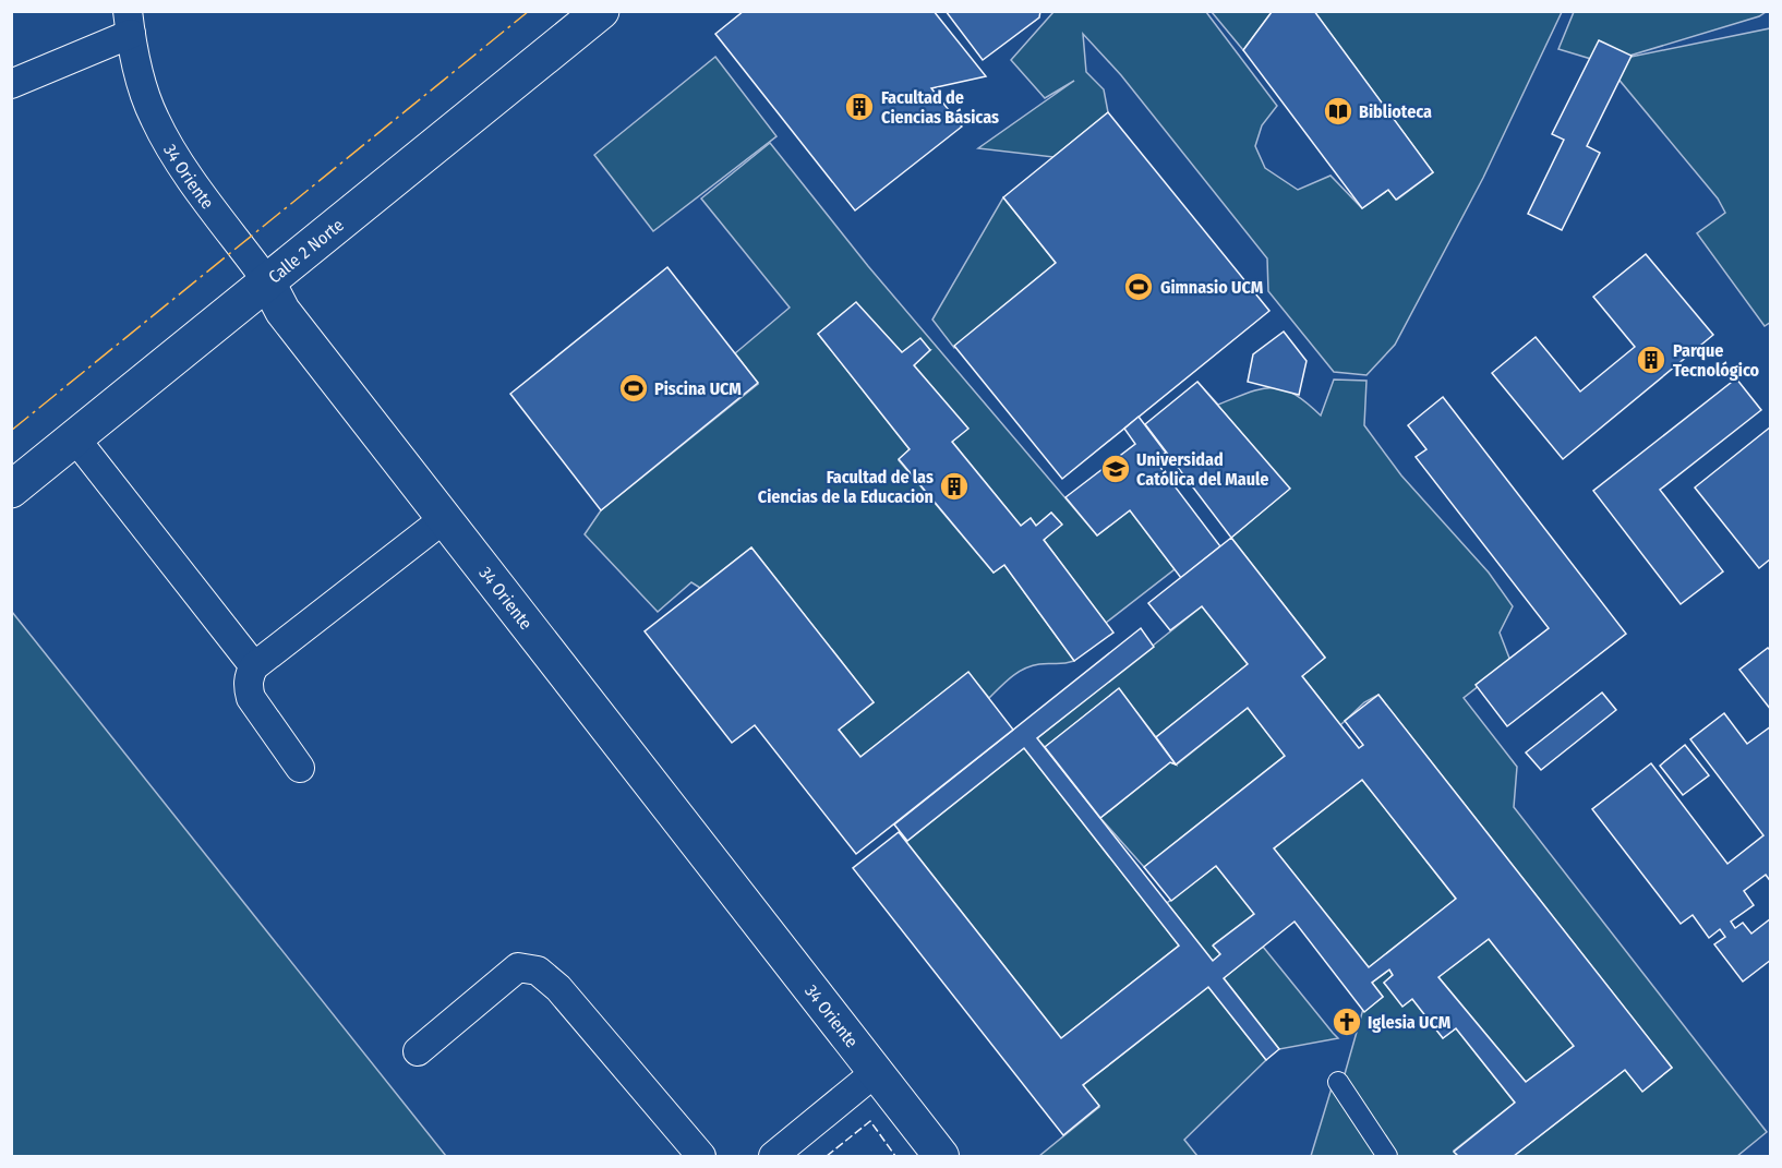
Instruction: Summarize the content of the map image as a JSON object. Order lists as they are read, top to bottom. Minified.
{"streets":{"main road":["Calle 2 Norte"],"street":["34 Oriente"]},"crossings":[["34 Oriente","Calle 2 Norte"]],"places":{"building":["Facultad de Ciencias Básicas","Parque Tecnológico","Facultad de las Ciencias de la Educacion"],"library":["Biblioteca"],"sports":["Gimnasio UCM","Piscina UCM"],"school or university":["Universidad Católica del Maule"],"church":["Iglesia UCM"]}}
